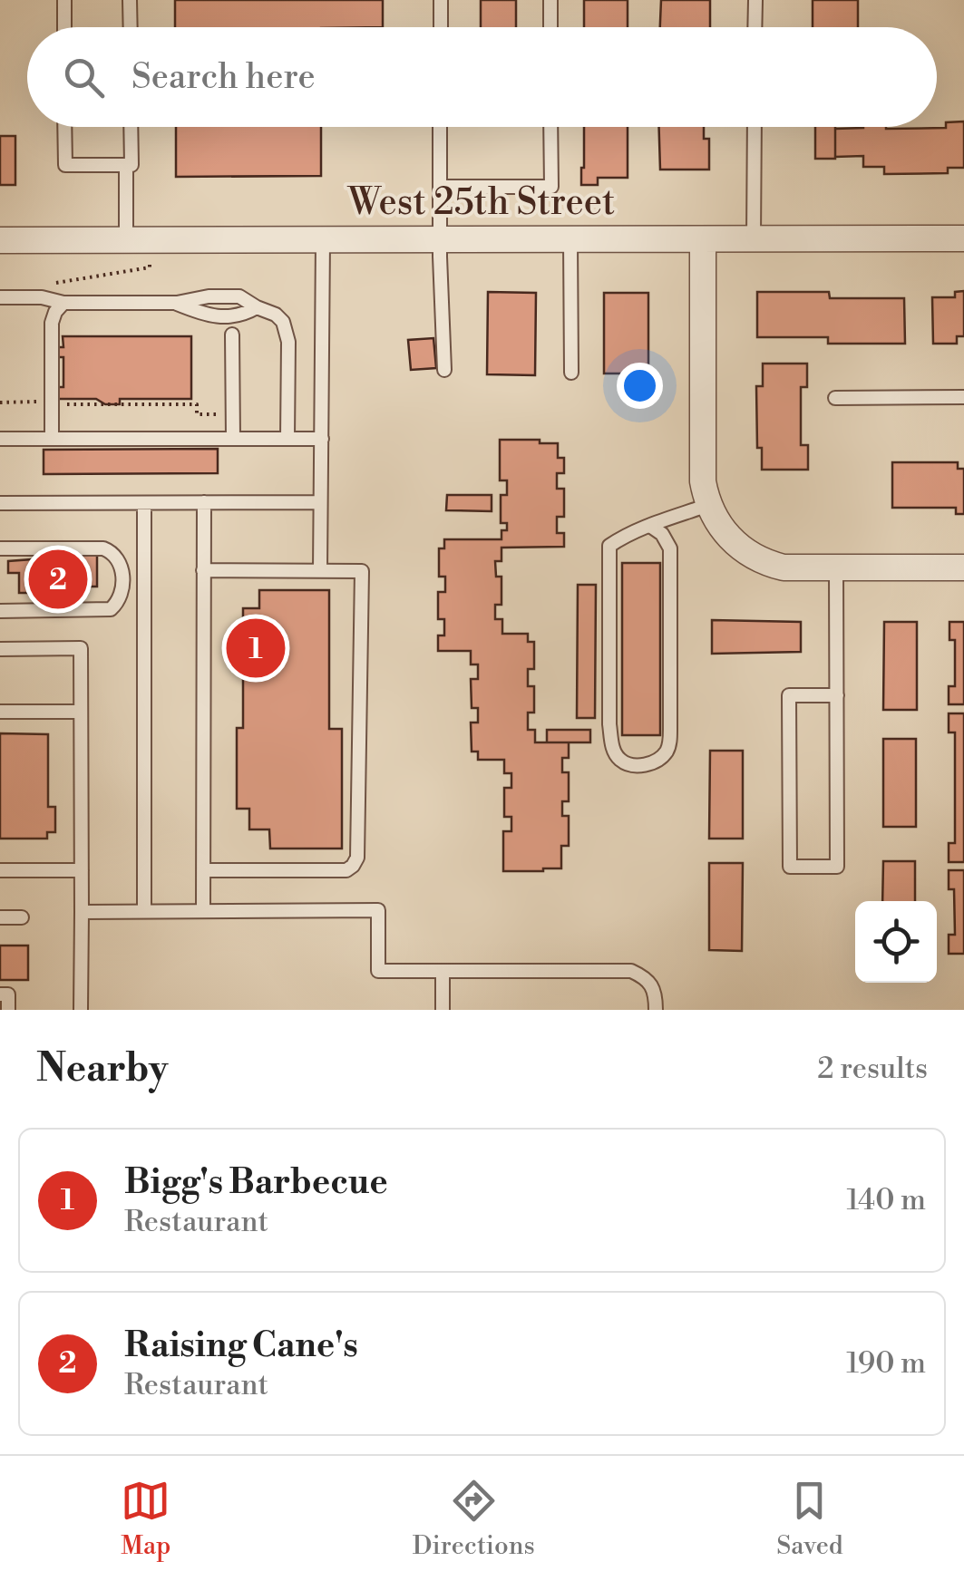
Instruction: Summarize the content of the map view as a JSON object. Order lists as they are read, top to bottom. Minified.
{"streets":{"street":["West 25th Street"]},"page":{"search":"Search here","pins":["2","1"],"heading":["Nearby","2 results"],"list":[{"mark":"1","name":"Bigg's Barbecue","note":"Restaurant","value":"140 m"},{"mark":"2","name":"Raising Cane's","note":"Restaurant","value":"190 m"}],"nav":["Map","Directions","Saved"]}}
